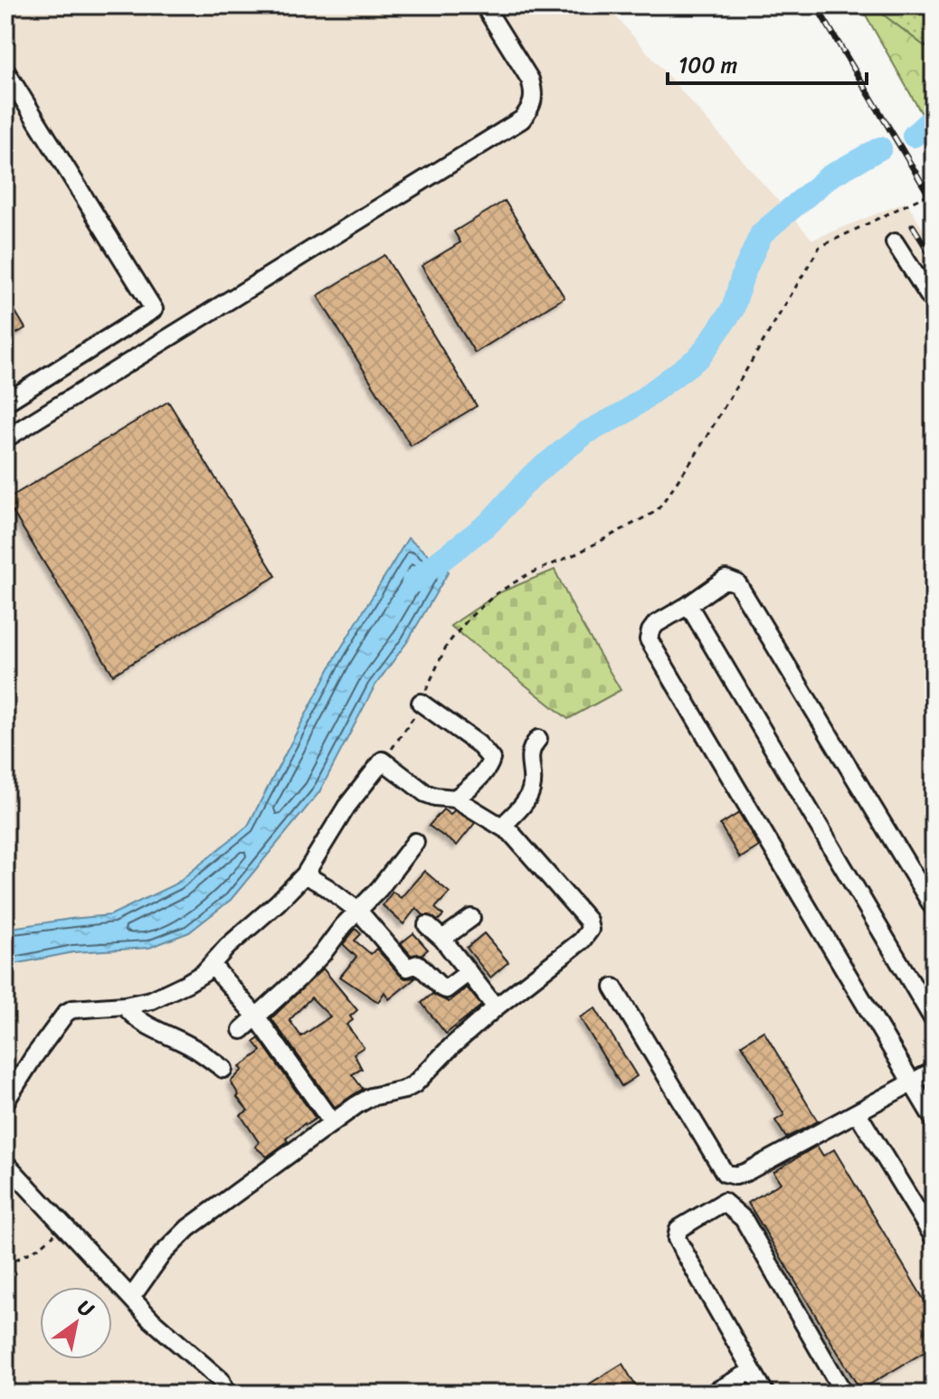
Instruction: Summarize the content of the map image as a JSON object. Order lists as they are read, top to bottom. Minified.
{"scale_bar":"100 m","north":"top right"}
